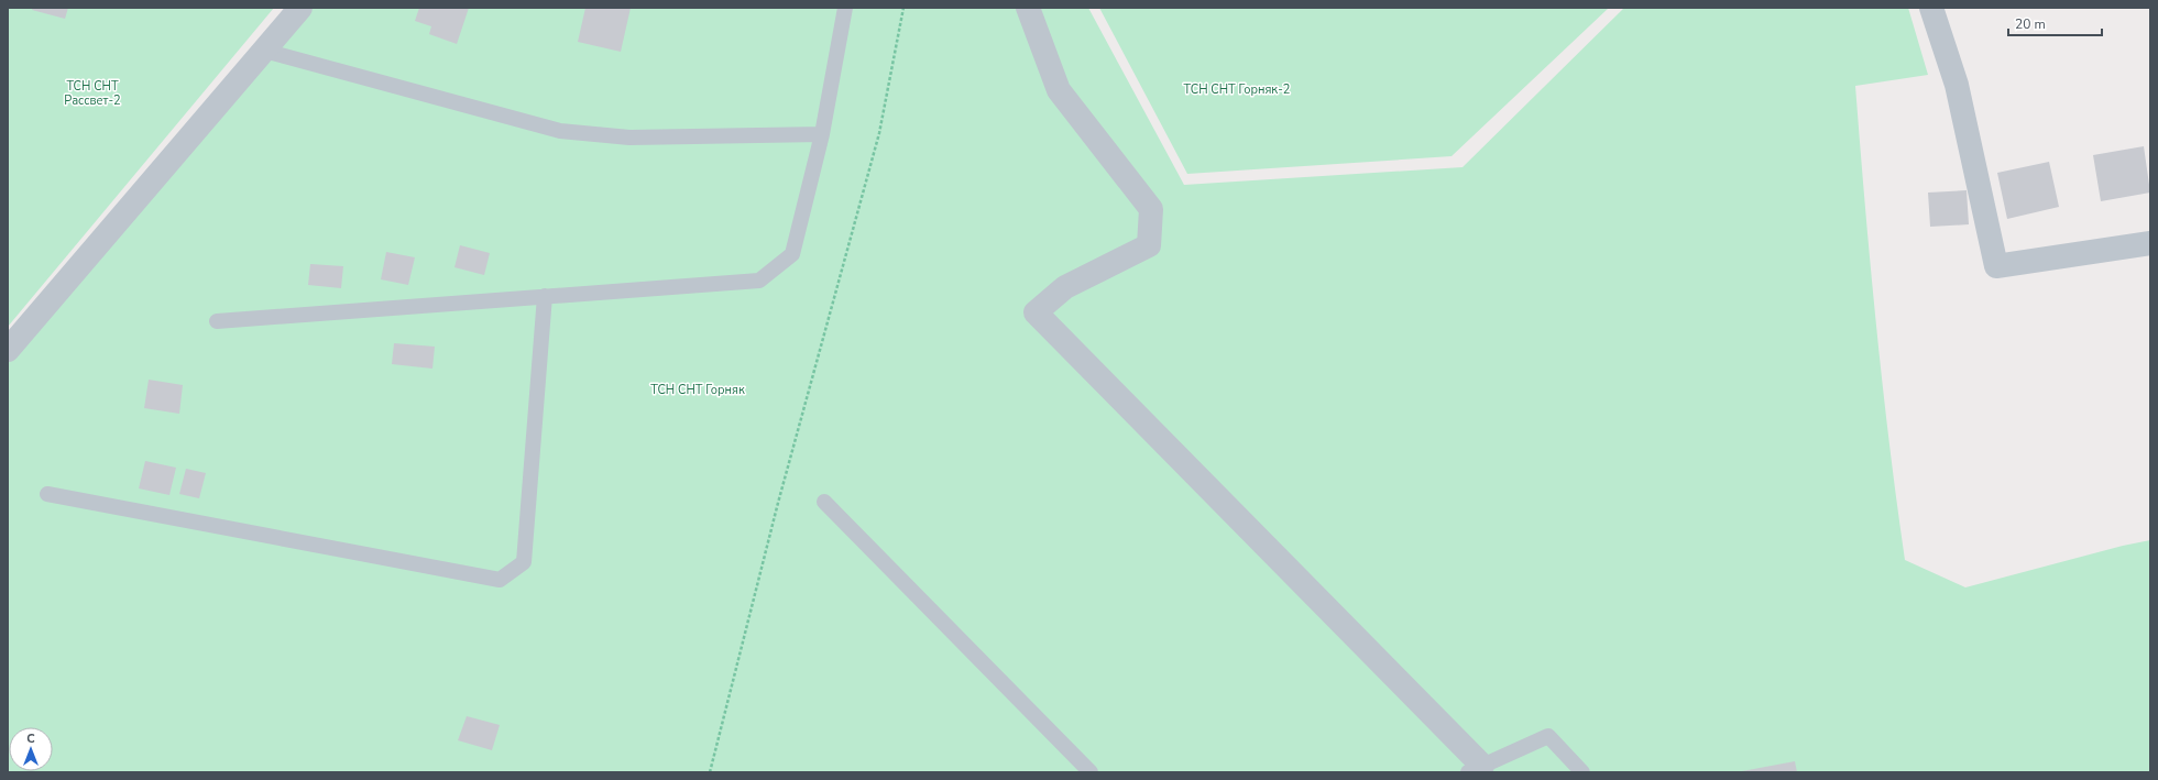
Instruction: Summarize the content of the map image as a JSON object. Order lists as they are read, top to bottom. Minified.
{"parks":["ТСН СНТ Рассвет-2","ТСН СНТ Горняк-2","ТСН СНТ Горняк"],"scale_bar":"20 m","north":"top"}
